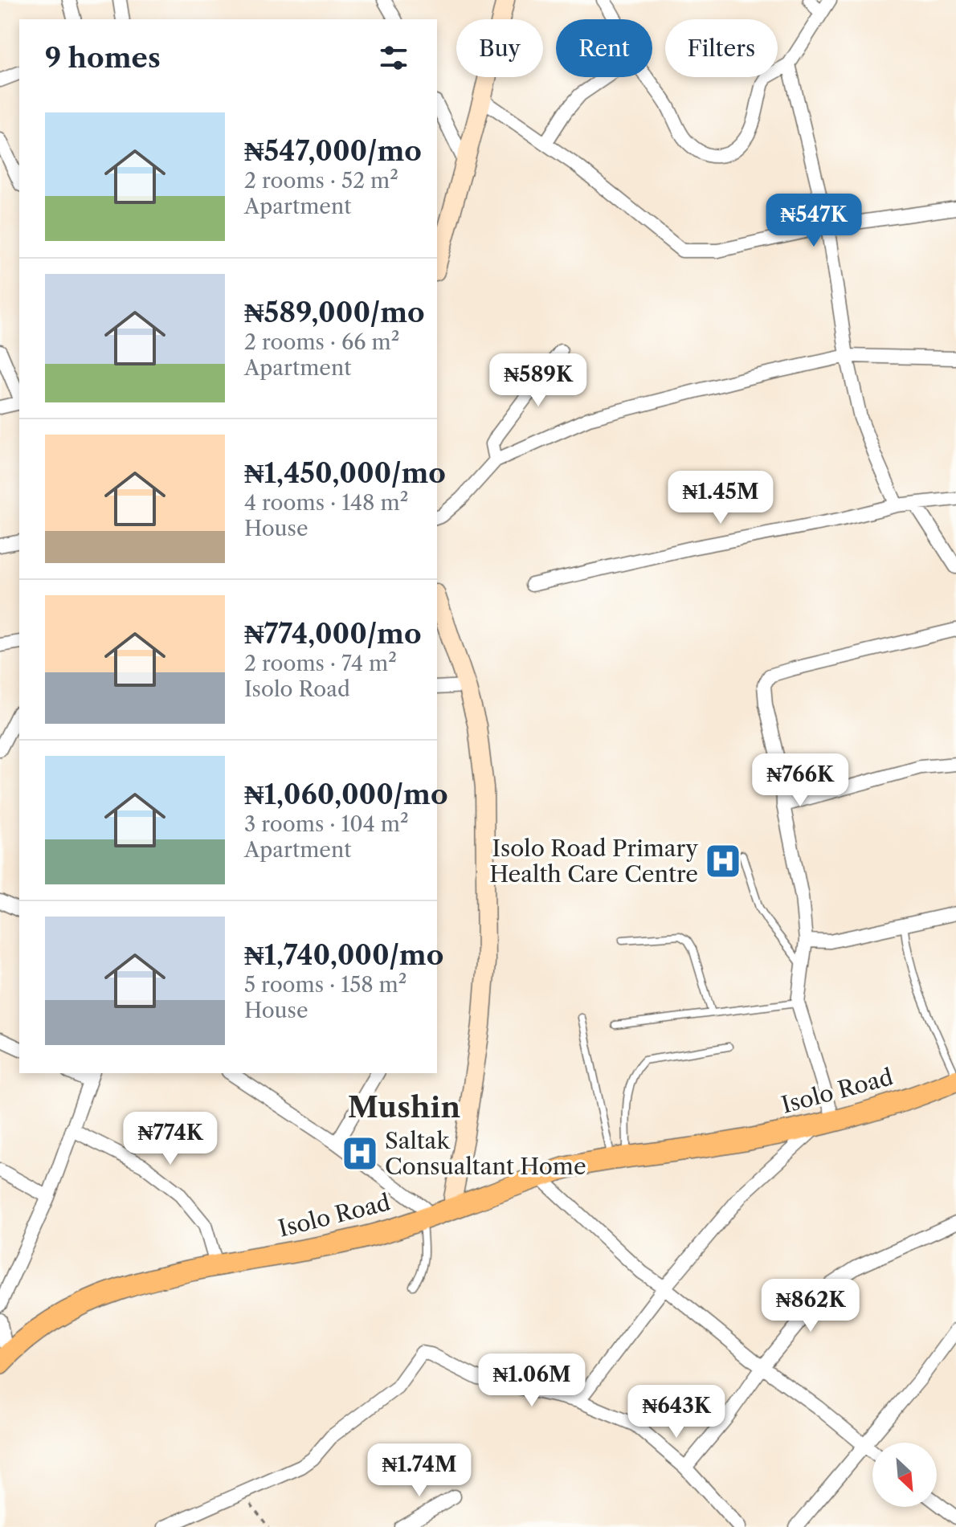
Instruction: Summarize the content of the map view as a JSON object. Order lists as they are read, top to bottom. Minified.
{"streets":{"main road":["Isolo Road"]},"districts":["Mushin"],"places":{"hospital":["Isolo Road Primary Health Care Centre","Saltak Consualtant Home"]},"north":"bottom right","page":{"chip":["Buy","Rent","Filters"],"heading":"9 homes","list":[{"name":"₦547,000/mo","note":"2 rooms · 52 m² · Apartment"},{"name":"₦589,000/mo","note":"2 rooms · 66 m² · Apartment"},{"name":"₦1,450,000/mo","note":"4 rooms · 148 m² · House"},{"name":"₦774,000/mo","note":"2 rooms · 74 m² · Isolo Road"},{"name":"₦1,060,000/mo","note":"3 rooms · 104 m² · Apartment"},{"name":"₦1,740,000/mo","note":"5 rooms · 158 m² · House"}],"price":["₦547K","₦589K","₦1.45M","₦766K","₦774K","₦862K","₦1.06M","₦643K","₦1.74M"]}}
